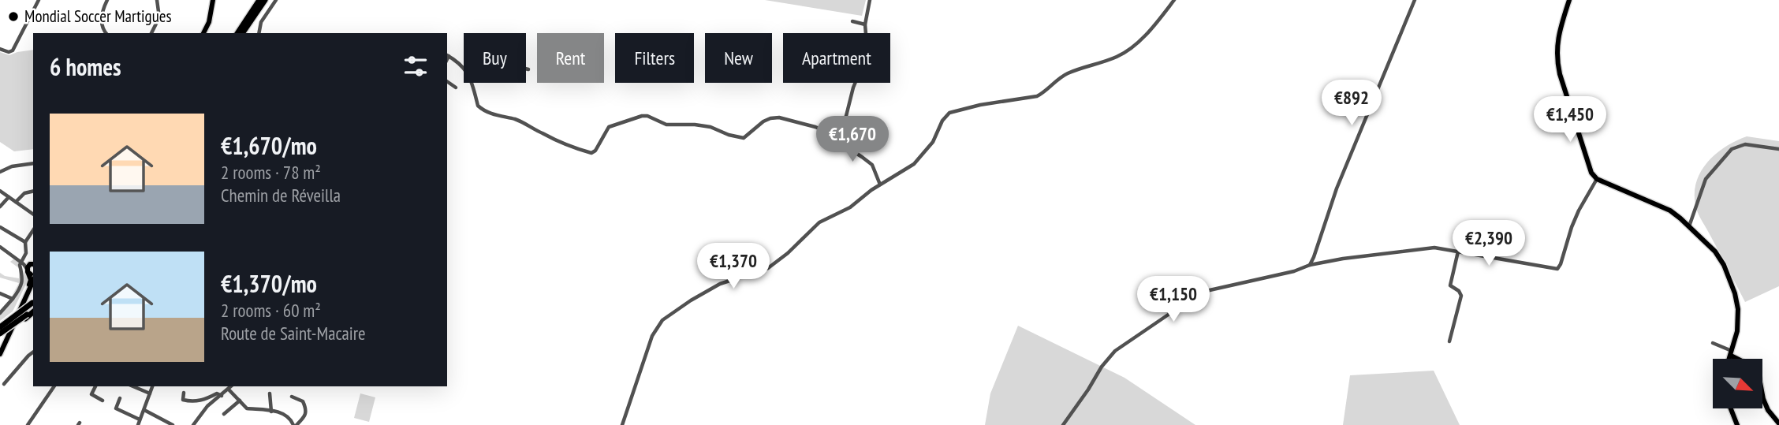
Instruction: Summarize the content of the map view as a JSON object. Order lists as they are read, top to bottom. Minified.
{"places":["Mondial Soccer Martigues"],"north":"bottom right","page":{"chip":["Buy","Rent","Filters","New","Apartment"],"heading":"6 homes","price":["€892","€1,450","€1,670","€2,390","€1,370","€1,150"],"list":[{"name":"€1,670/mo","note":"2 rooms · 78 m² · Chemin de Réveilla"},{"name":"€1,370/mo","note":"2 rooms · 60 m² · Route de Saint-Macaire"}]}}
